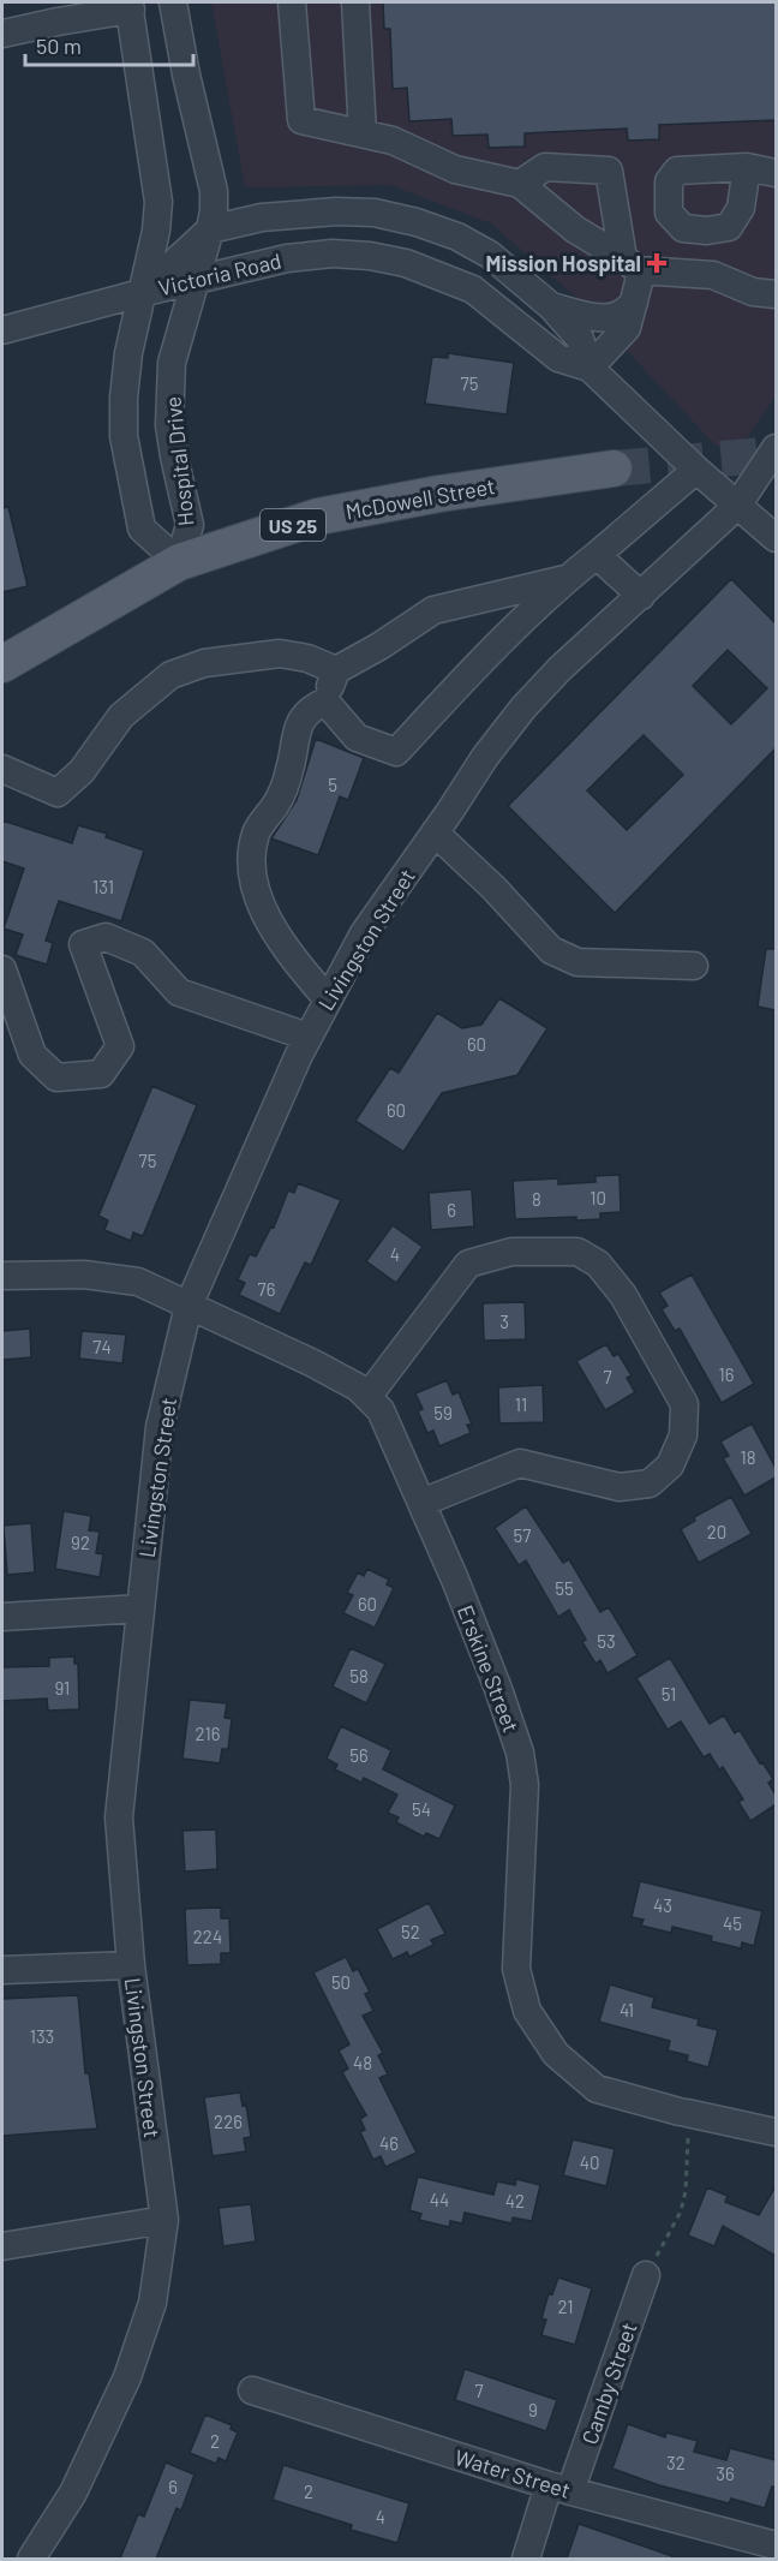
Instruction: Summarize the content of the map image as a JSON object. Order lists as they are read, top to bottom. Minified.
{"streets":{"main road":["McDowell Street","US 25"],"street":["Victoria Road","Hospital Drive","Livingston Street","Erskine Street","Camby Street","Water Street"]},"crossings":[["Victoria Road","Hospital Drive"],["Victoria Road","Livingston Street"],["Hospital Drive","McDowell Street"],["Livingston Street","Erskine Street"],["Camby Street","Water Street"]],"places":{"health":["Mission Hospital"]},"house_numbers":["75","5","131","60","60","75","10","8","6","4","76","3","74","16","7","11","59","18","20","57","92","55","60","53","58","91","51","216","56","54","43","45","52","224","50","41","133","48","226","46","40","44","42","21","7","9","2","32","36","6","2","4"],"scale_bar":"50 m"}
